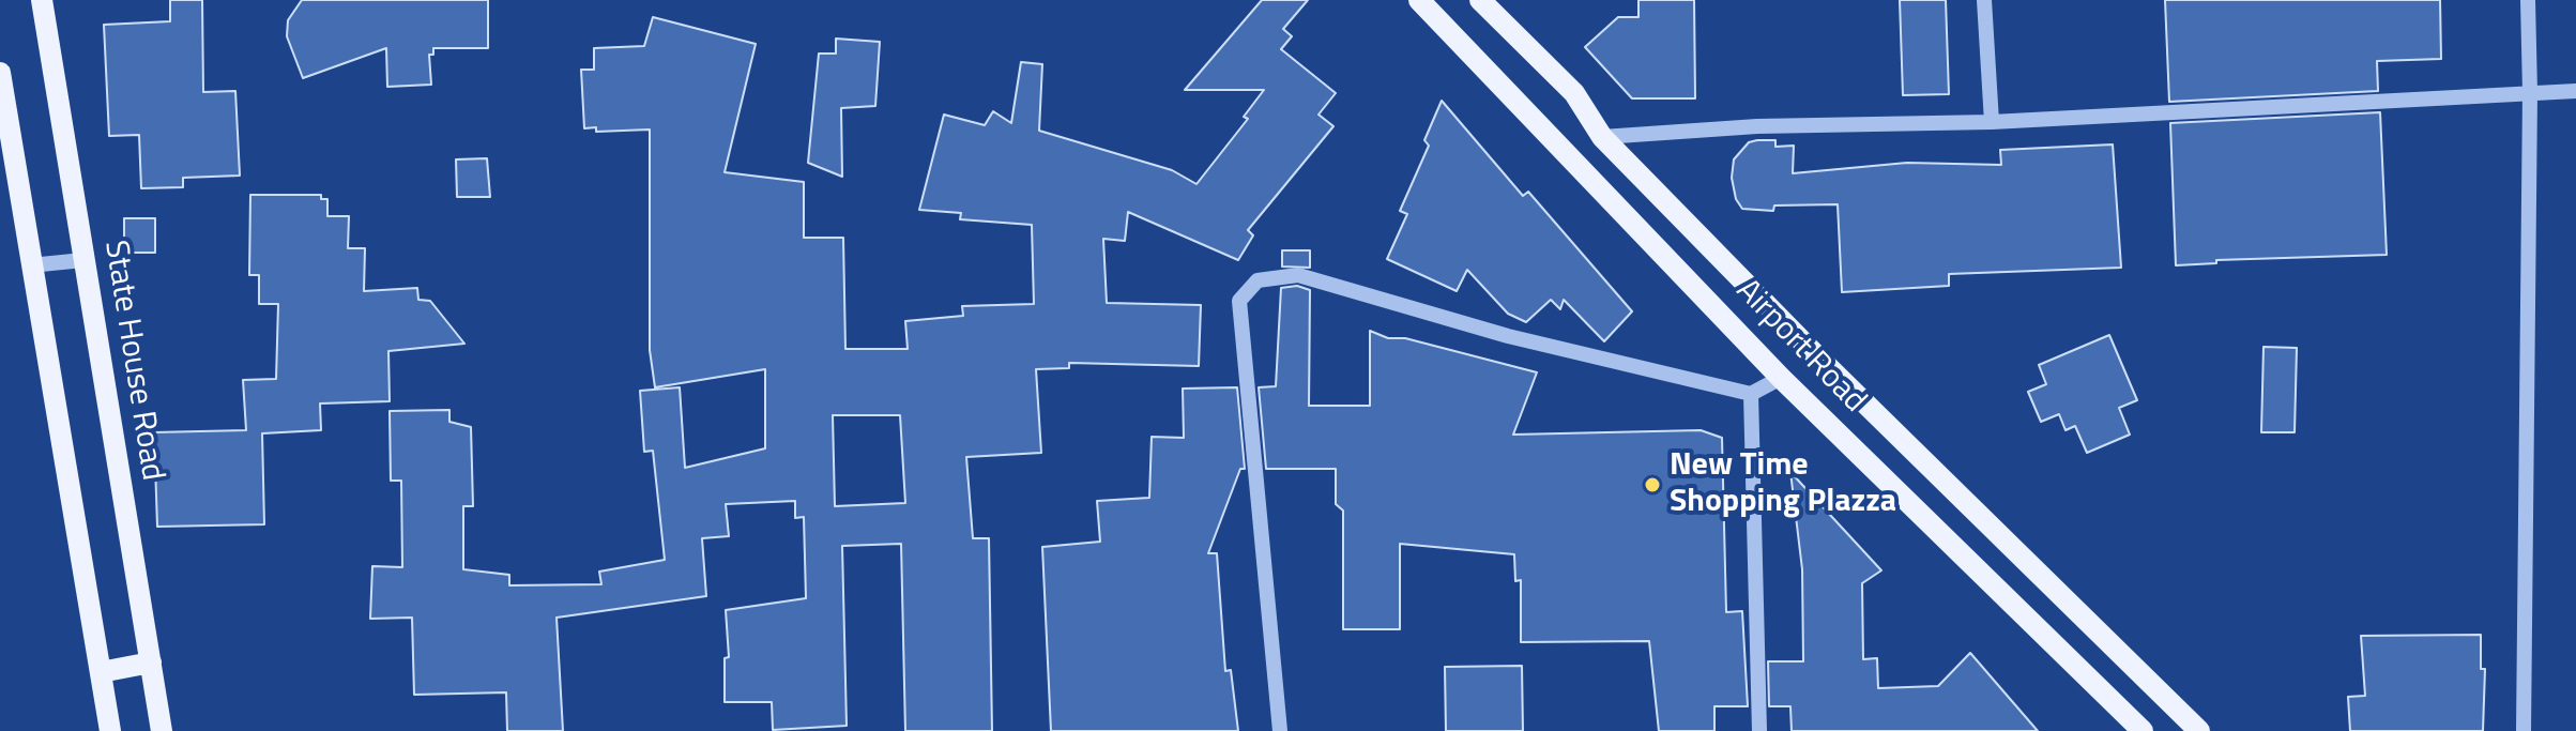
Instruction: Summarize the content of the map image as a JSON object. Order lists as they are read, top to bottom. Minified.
{"streets":{"main road":["Airport Road","State House Road"]},"places":["New Time Shopping Plazza"]}
